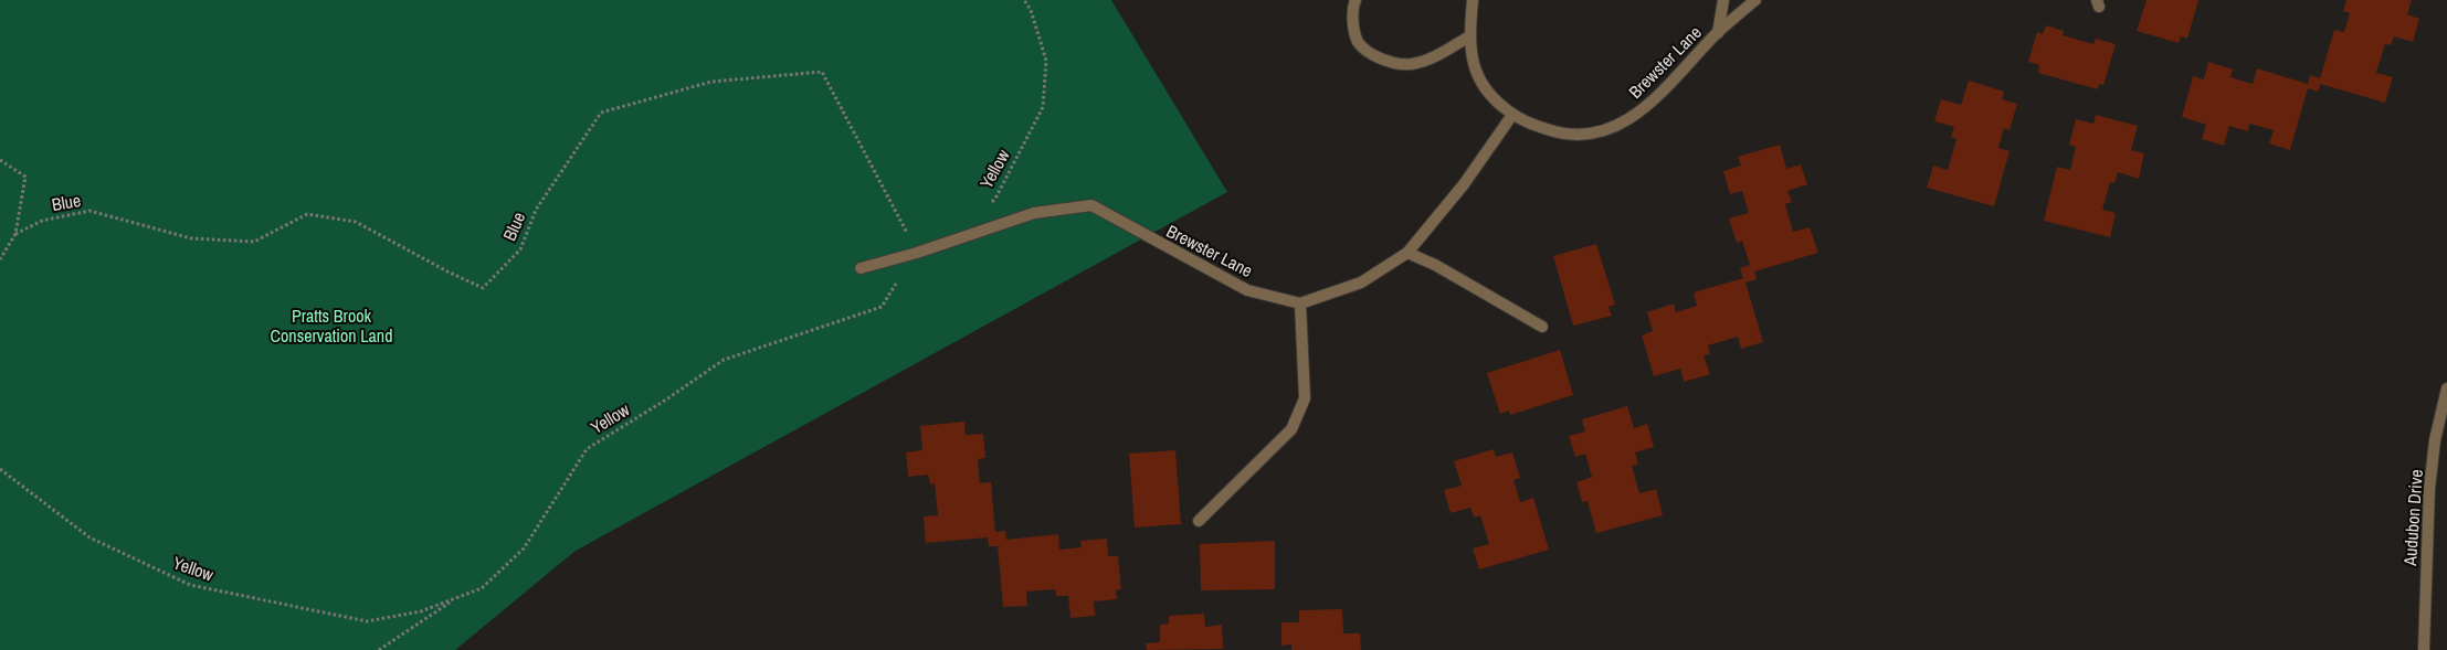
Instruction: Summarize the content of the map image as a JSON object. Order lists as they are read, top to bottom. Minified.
{"streets":{"street":["Brewster Lane","Audubon Drive"],"path":["Yellow","Blue"]},"crossings":[["Brewster Lane","Yellow"],["Brewster Lane","Blue"],["Yellow","Blue"]],"parks":["Pratts Brook Conservation Land"]}
